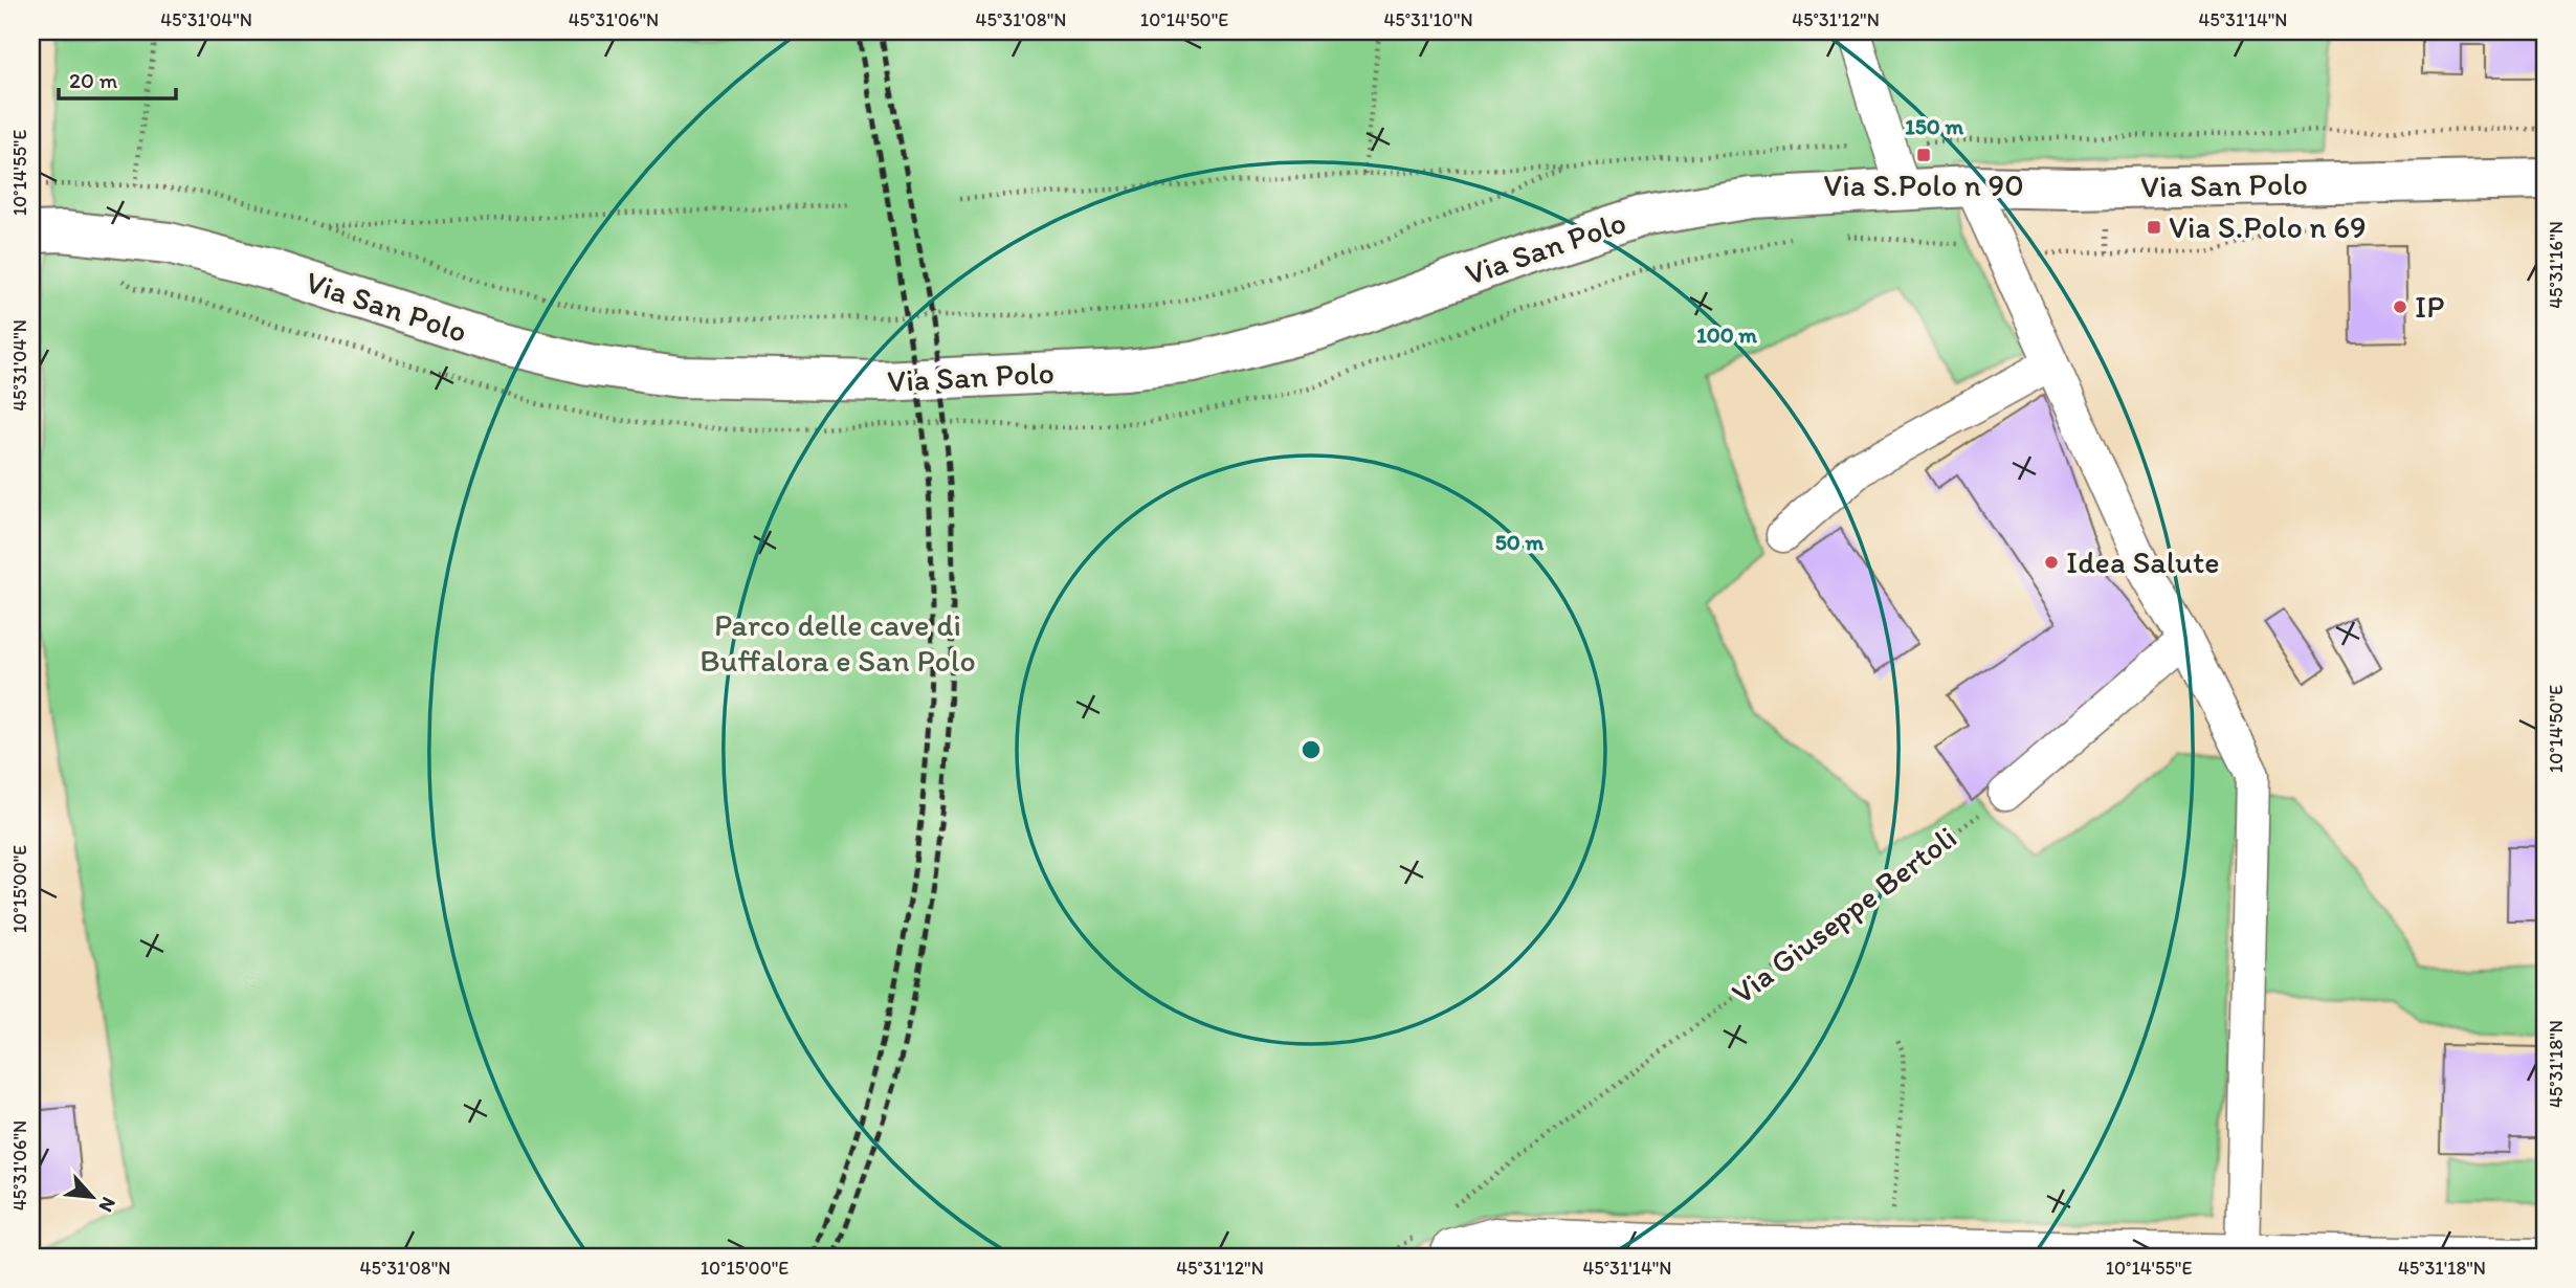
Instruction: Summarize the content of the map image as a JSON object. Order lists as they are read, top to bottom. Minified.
{"streets":{"main road":["Via San Polo"],"path":["Via Giuseppe Bertoli"]},"parks":["Parco delle cave di Buffalora e San Polo"],"places":{"transit":["Via S.Polo n 90","Via S.Polo n 69"],"other":["IP","Idea Salute"]},"scale_bar":"20 m","north":"bottom right","coordinates":["45°31'04\"N","45°31'06\"N","45°31'08\"N","10°14'50\"E","45°31'10\"N","45°31'12\"N","45°31'14\"N","10°14'55\"E","45°31'16\"N","10°15'00\"E","45°31'18\"N"],"rings":["150 m","100 m","50 m"]}
